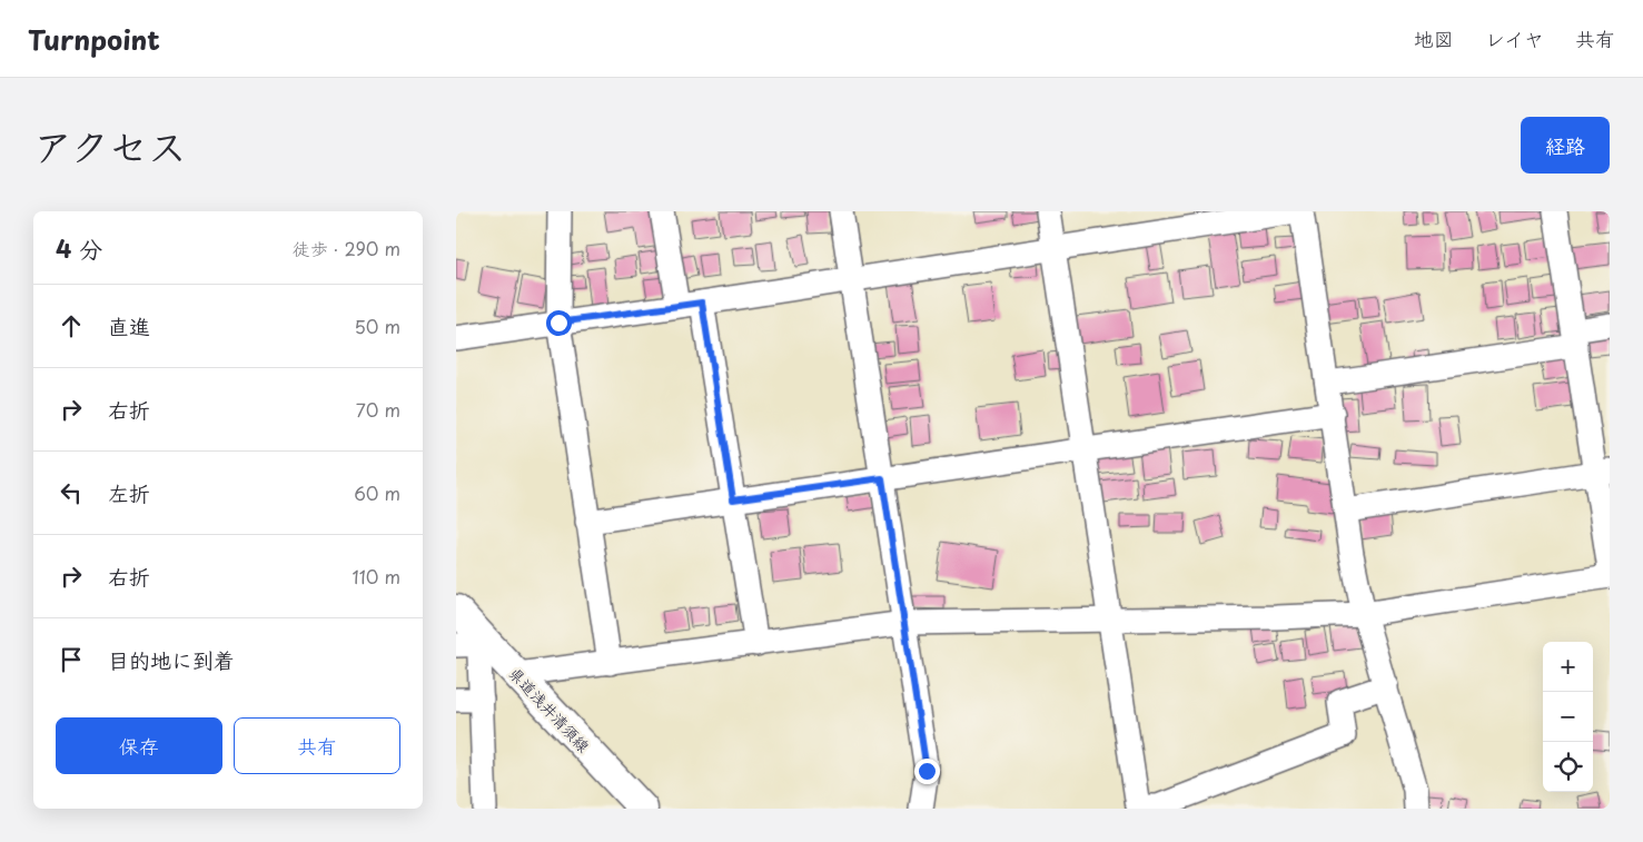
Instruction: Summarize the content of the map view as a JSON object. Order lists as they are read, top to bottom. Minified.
{"streets":{"main road":["県道浅井清須線"]},"page":{"header":"Turnpoint","nav":["地図","レイヤ","共有"],"title":"アクセス","buttons":["経路",["保存","共有"]],"heading":["4 分","徒歩 · 290 m"],"list":[["直進","50 m"],["右折","70 m"],["左折","60 m"],["右折","110 m"],"目的地に到着"],"map_buttons":["+","−"]}}
